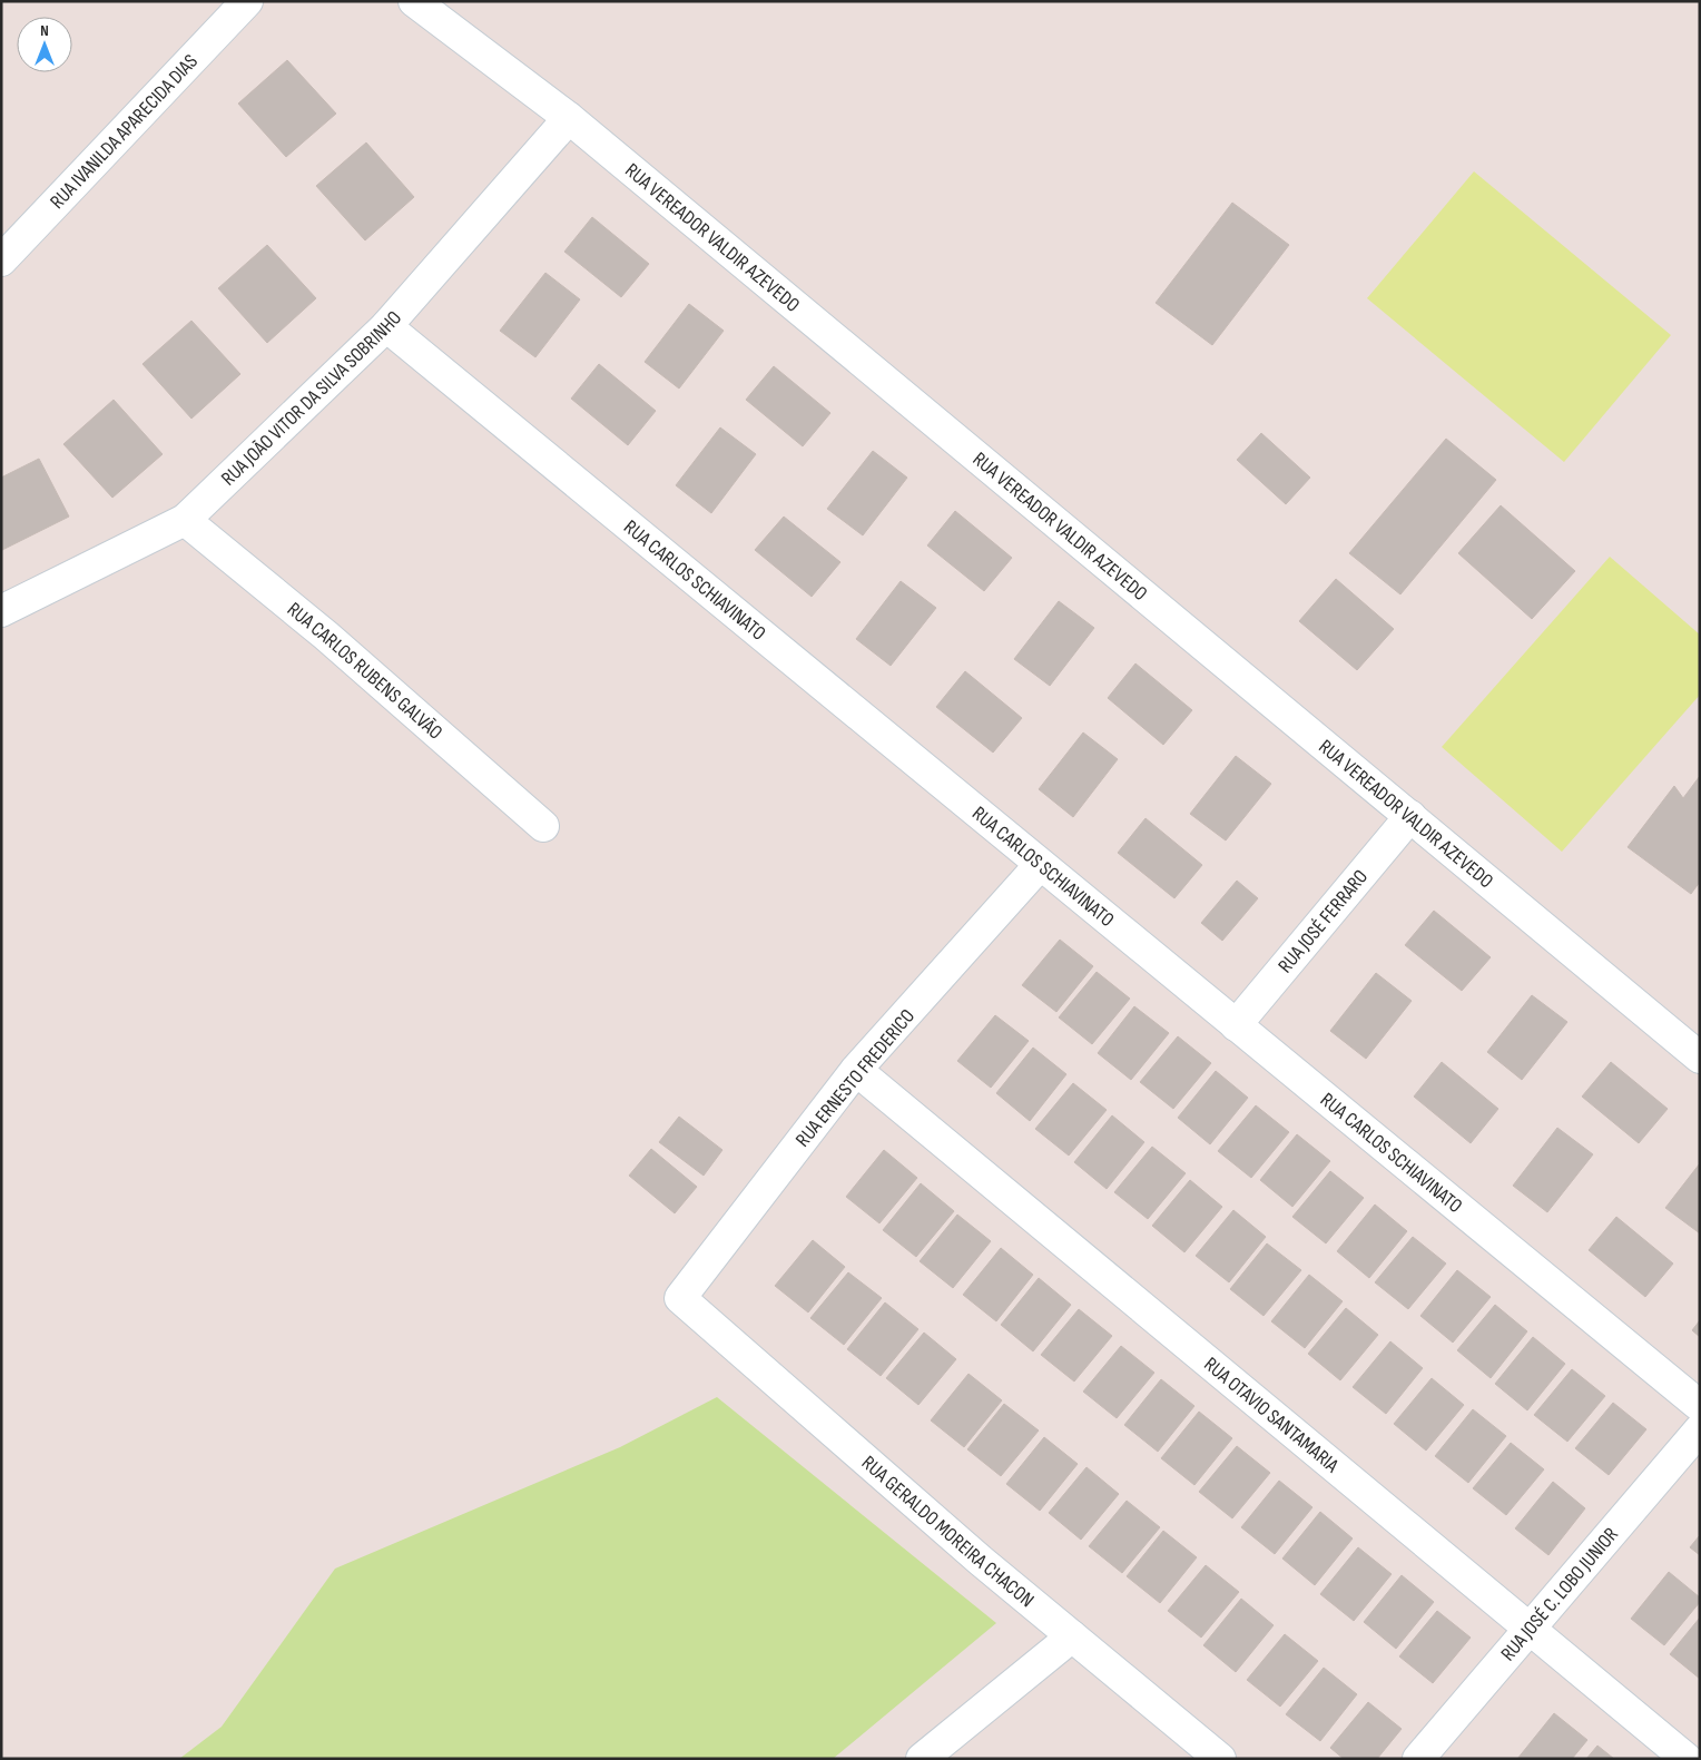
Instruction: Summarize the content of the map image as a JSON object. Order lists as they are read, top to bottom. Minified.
{"streets":{"street":["RUA IVANILDA APARECIDA DIAS","RUA VEREADOR VALDIR AZEVEDO","RUA JOÃO VITOR DA SILVA SOBRINHO","RUA CARLOS SCHIAVINATO","RUA CARLOS RUBENS GALVÃO","RUA JOSÉ FERRARO","RUA ERNESTO FREDERICO","RUA OTAVIO SANTAMARIA","RUA GERALDO MOREIRA CHACON","RUA JOSÉ C. LOBO JUNIOR"]},"crossings":[["RUA VEREADOR VALDIR AZEVEDO","RUA JOÃO VITOR DA SILVA SOBRINHO"],["RUA VEREADOR VALDIR AZEVEDO","RUA JOSÉ FERRARO"],["RUA JOÃO VITOR DA SILVA SOBRINHO","RUA CARLOS SCHIAVINATO"],["RUA JOÃO VITOR DA SILVA SOBRINHO","RUA CARLOS RUBENS GALVÃO"],["RUA CARLOS SCHIAVINATO","RUA JOSÉ FERRARO"],["RUA CARLOS SCHIAVINATO","RUA ERNESTO FREDERICO"],["RUA ERNESTO FREDERICO","RUA OTAVIO SANTAMARIA"],["RUA ERNESTO FREDERICO","RUA GERALDO MOREIRA CHACON"],["RUA OTAVIO SANTAMARIA","RUA JOSÉ C. LOBO JUNIOR"]],"north":"top"}
